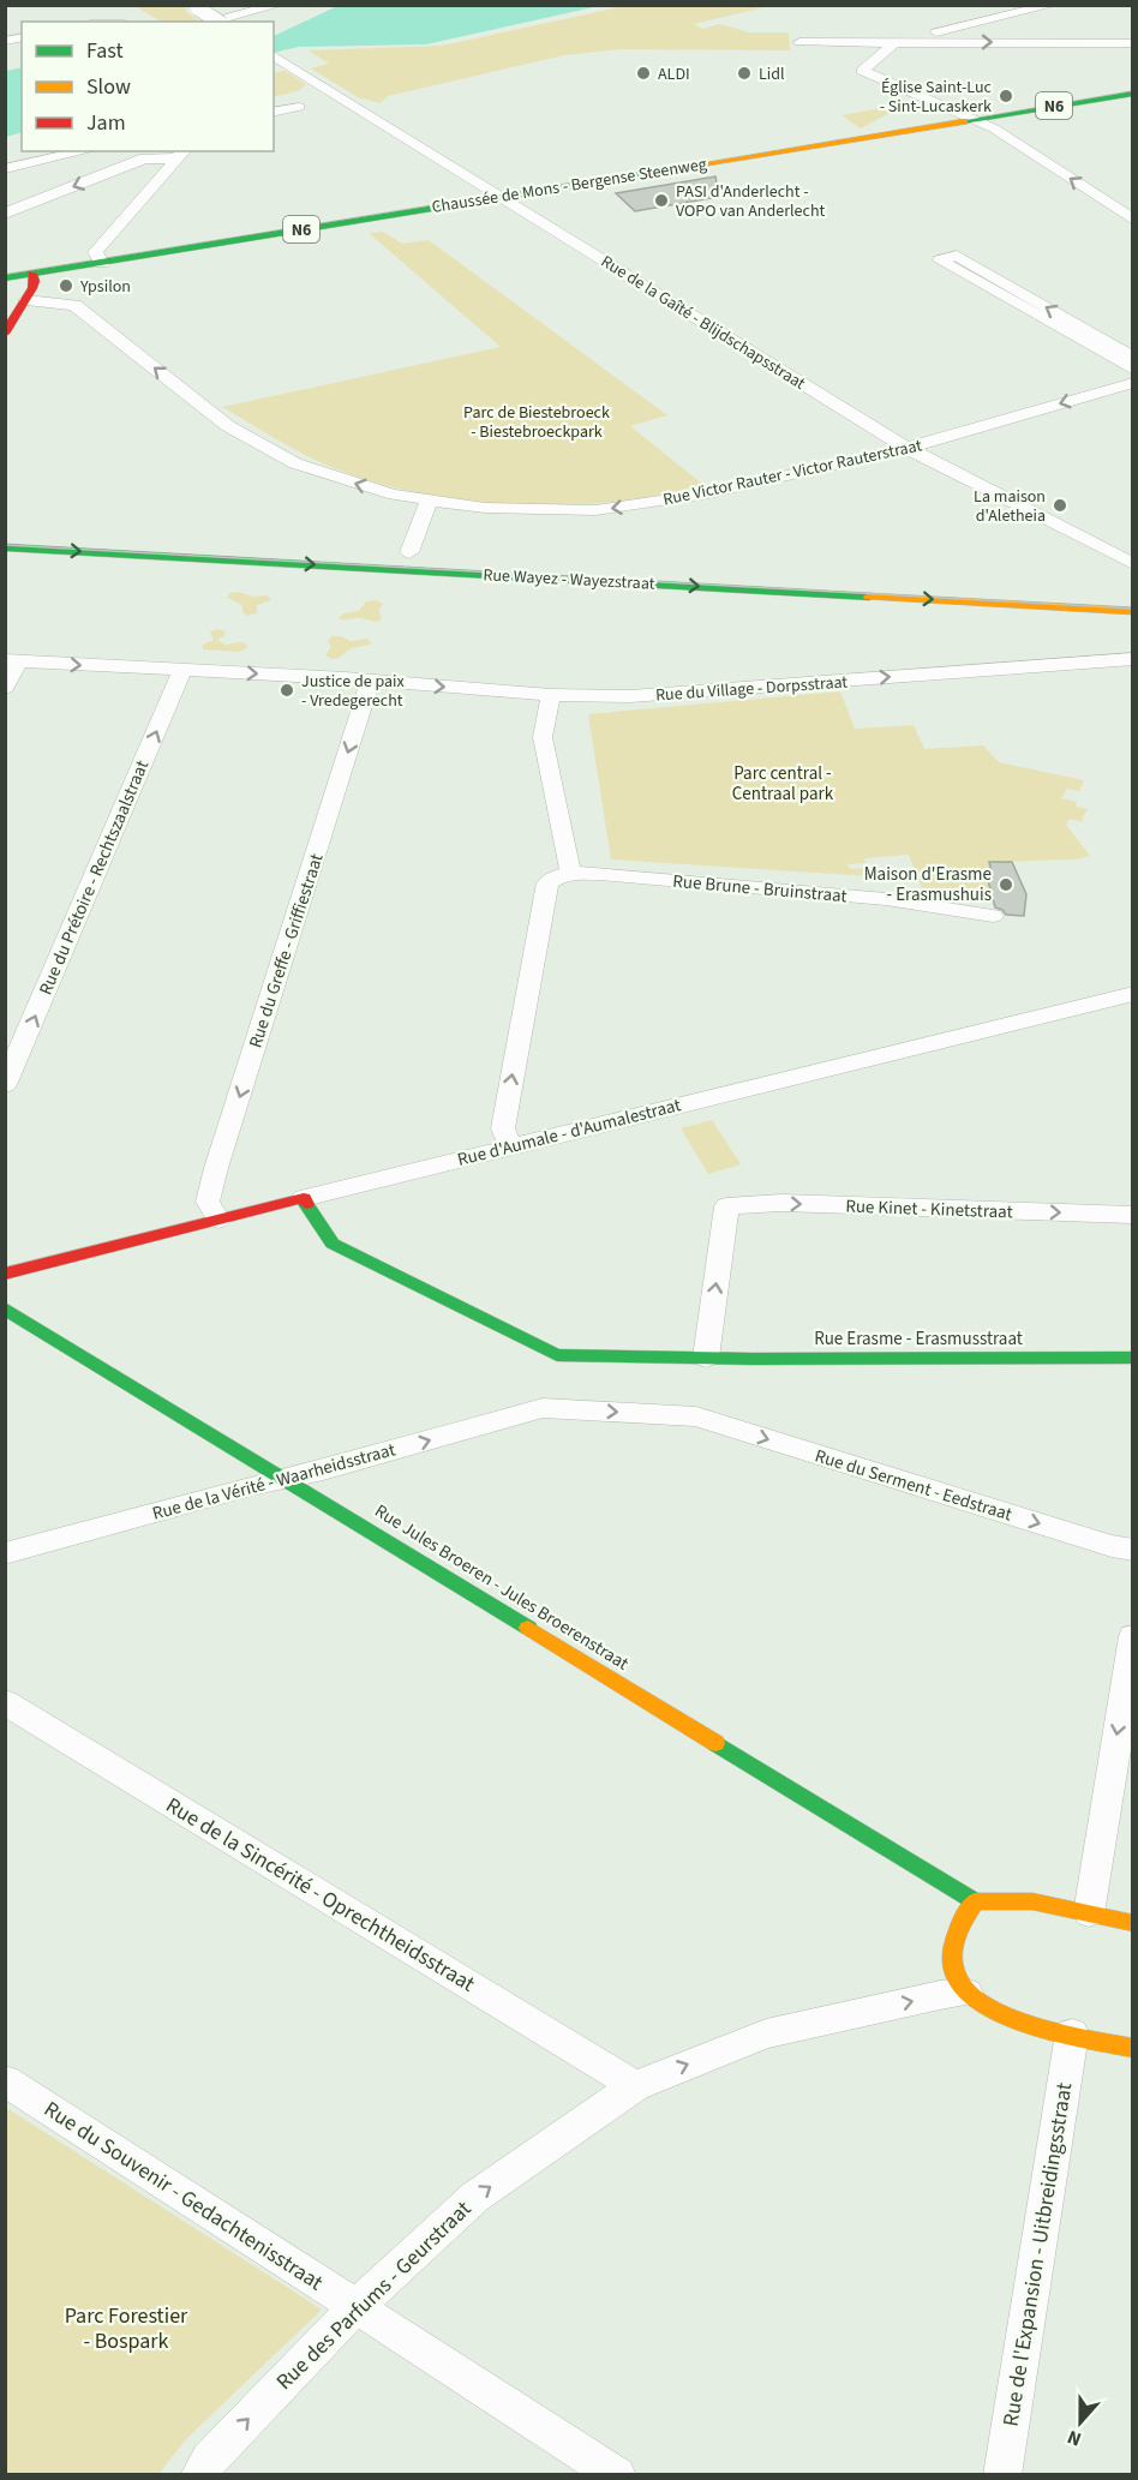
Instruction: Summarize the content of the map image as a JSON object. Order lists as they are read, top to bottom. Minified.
{"streets":{"street":["N6","Chaussée de Mons - Bergense Steenweg","Rue de la Gaîté - Blijdschapsstraat","Rue Victor Rauter - Victor Rauterstraat","Rue Wayez - Wayezstraat","Rue du Village - Dorpsstraat","Rue du Prétoire - Rechtszaalstraat","Rue Brune - Bruinstraat","Rue du Greffe - Griffiestraat","Rue d'Aumale - d'Aumalestraat","Rue Kinet - Kinetstraat","Rue Erasme - Erasmusstraat","Rue de la Vérité - Waarheidsstraat","Rue du Serment - Eedstraat","Rue Jules Broeren - Jules Broerenstraat","Rue de la Sincérité - Oprechtheidsstraat","Rue du Souvenir - Gedachtenisstraat","Rue de l'Expansion - Uitbreidingsstraat","Rue des Parfums - Geurstraat"]},"crossings":[["Chaussée de Mons - Bergense Steenweg","Rue de la Gaîté - Blijdschapsstraat"],["Rue de la Gaîté - Blijdschapsstraat","Rue Victor Rauter - Victor Rauterstraat"],["Rue du Village - Dorpsstraat","Rue du Prétoire - Rechtszaalstraat"],["Rue du Village - Dorpsstraat","Rue du Greffe - Griffiestraat"],["Rue du Greffe - Griffiestraat","Rue d'Aumale - d'Aumalestraat"],["Rue d'Aumale - d'Aumalestraat","Rue Erasme - Erasmusstraat"],["Rue Kinet - Kinetstraat","Rue Erasme - Erasmusstraat"],["Rue de la Vérité - Waarheidsstraat","Rue du Serment - Eedstraat"],["Rue de la Vérité - Waarheidsstraat","Rue Jules Broeren - Jules Broerenstraat"],["Rue de la Sincérité - Oprechtheidsstraat","Rue des Parfums - Geurstraat"],["Rue du Souvenir - Gedachtenisstraat","Rue des Parfums - Geurstraat"]],"one_way":["Rue Victor Rauter - Victor Rauterstraat","Rue Wayez - Wayezstraat","Rue du Village - Dorpsstraat","Rue du Prétoire - Rechtszaalstraat","Rue du Greffe - Griffiestraat","Rue Kinet - Kinetstraat","Rue de la Vérité - Waarheidsstraat","Rue du Serment - Eedstraat","Rue des Parfums - Geurstraat"],"parks":["Parc de Biestebroeck - Biestebroeckpark","Parc central - Centraal park","Parc Forestier - Bospark"],"places":["ALDI","Lidl","Église Saint-Luc - Sint-Lucaskerk","PASI d'Anderlecht - VOPO van Anderlecht","Ypsilon","La maison d'Aletheia","Justice de paix - Vredegerecht","Maison d'Erasme - Erasmushuis"],"legend":["Fast","Slow","Jam"],"north":"bottom"}
